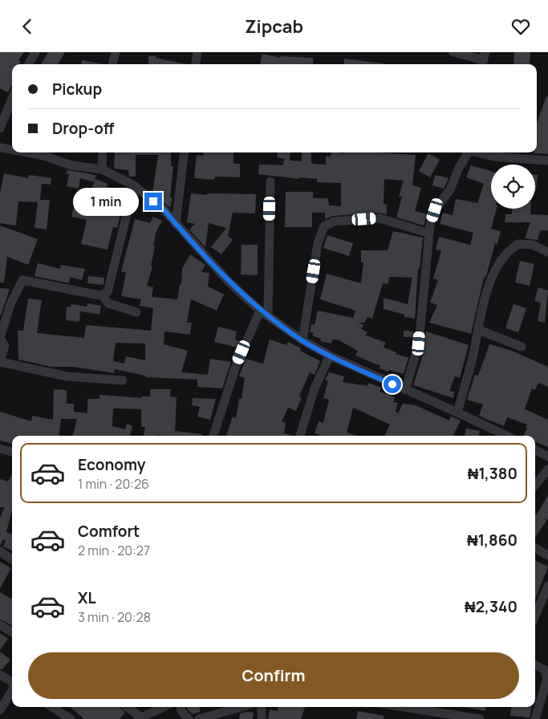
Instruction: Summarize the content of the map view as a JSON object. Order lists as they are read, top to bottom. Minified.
{"page":{"header":"Zipcab","banner":["Pickup","Drop-off"],"bubble":"1 min","list":[{"name":"Economy","note":"1 min · 20:26","value":"₦1,380"},{"name":"Comfort","note":"2 min · 20:27","value":"₦1,860"},{"name":"XL","note":"3 min · 20:28","value":"₦2,340"}],"buttons":"Confirm"}}
